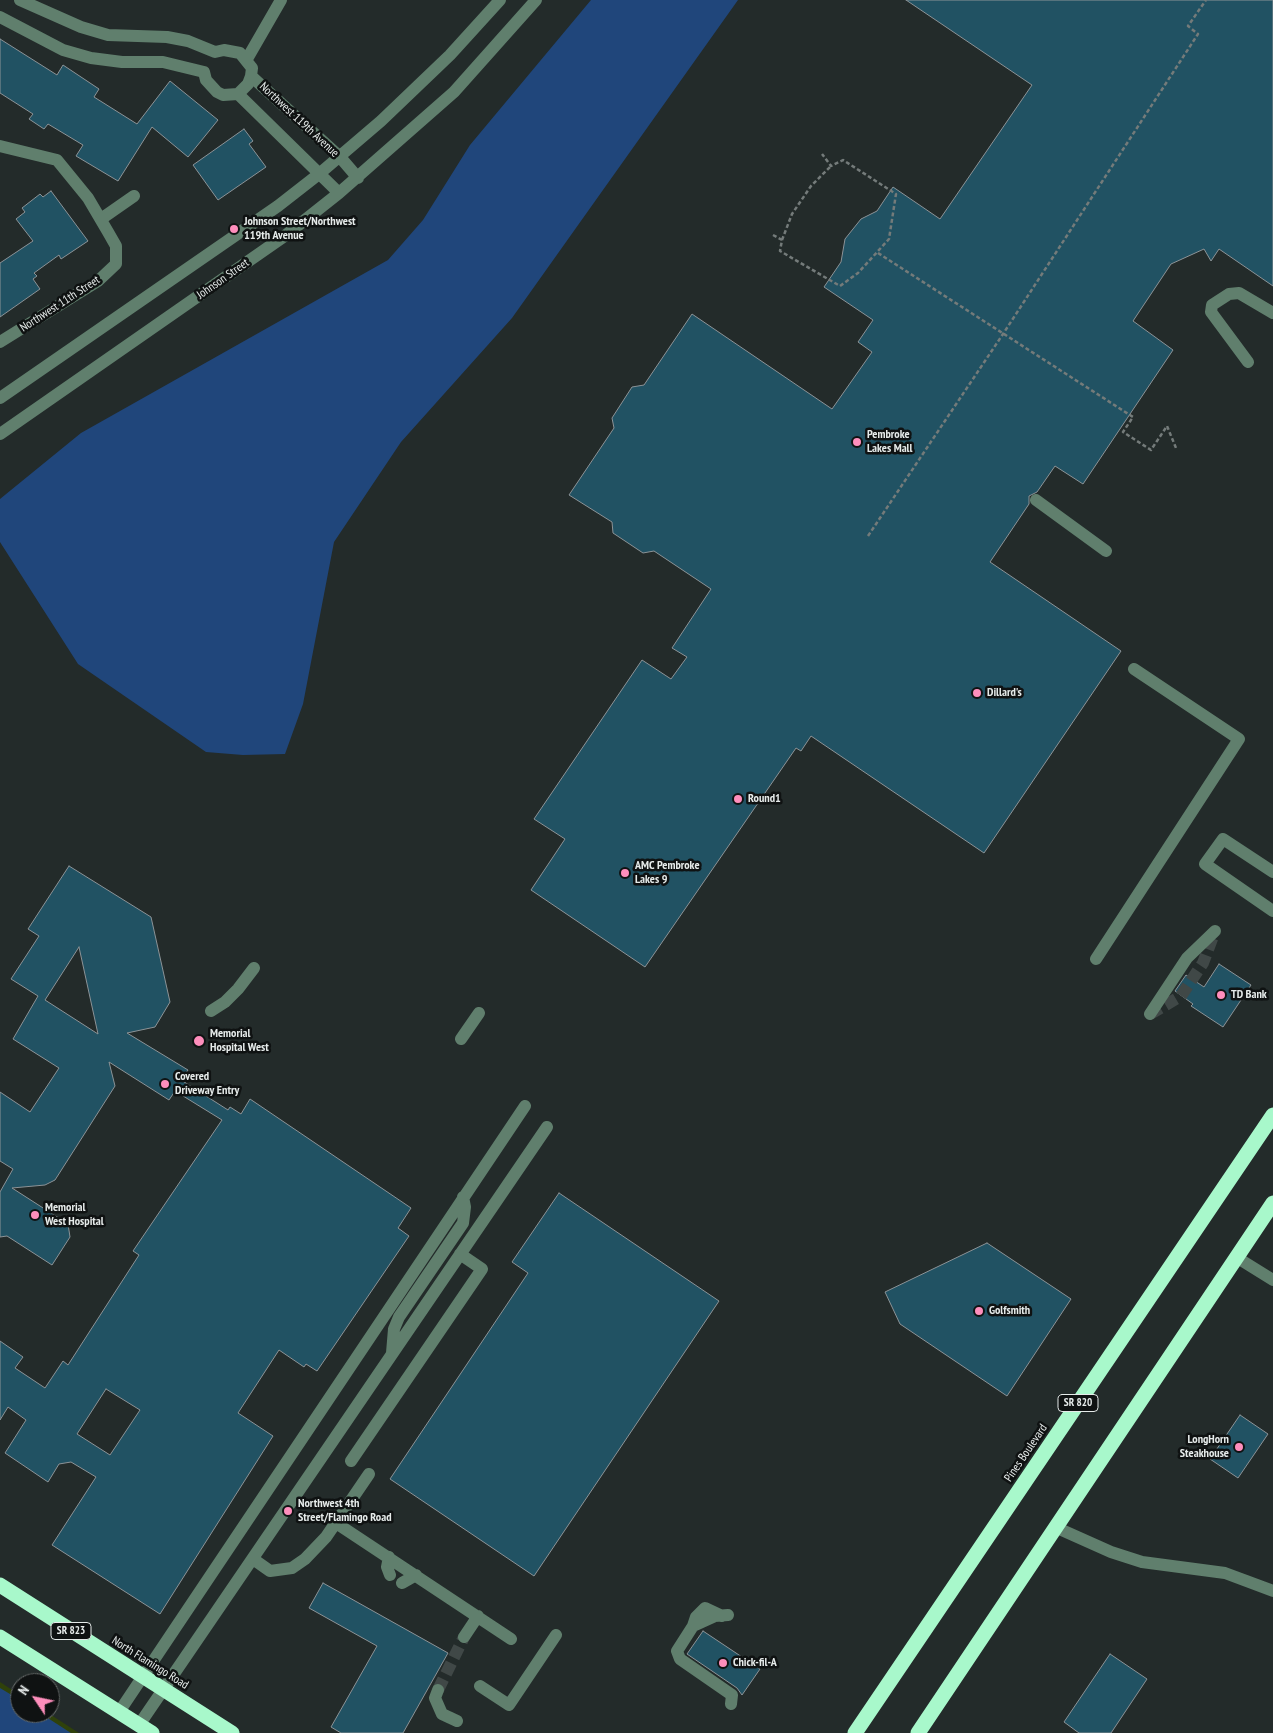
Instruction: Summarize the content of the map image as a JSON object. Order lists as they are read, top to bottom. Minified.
{"streets":{"highway":["SR 820","Pines Boulevard","SR 823","North Flamingo Road"],"street":["Northwest 119th Avenue","Johnson Street","Northwest 11th Street"]},"crossings":[["Northwest 119th Avenue","Johnson Street"]],"places":["Johnson Street/Northwest 119th Avenue","Pembroke Lakes Mall","Dillard's","Round1","AMC Pembroke Lakes 9","TD Bank","Memorial Hospital West","Covered Driveway Entry","Memorial West Hospital","Golfsmith","LongHorn Steakhouse","Northwest 4th Street/Flamingo Road","Chick-fil-A"],"north":"top left"}
